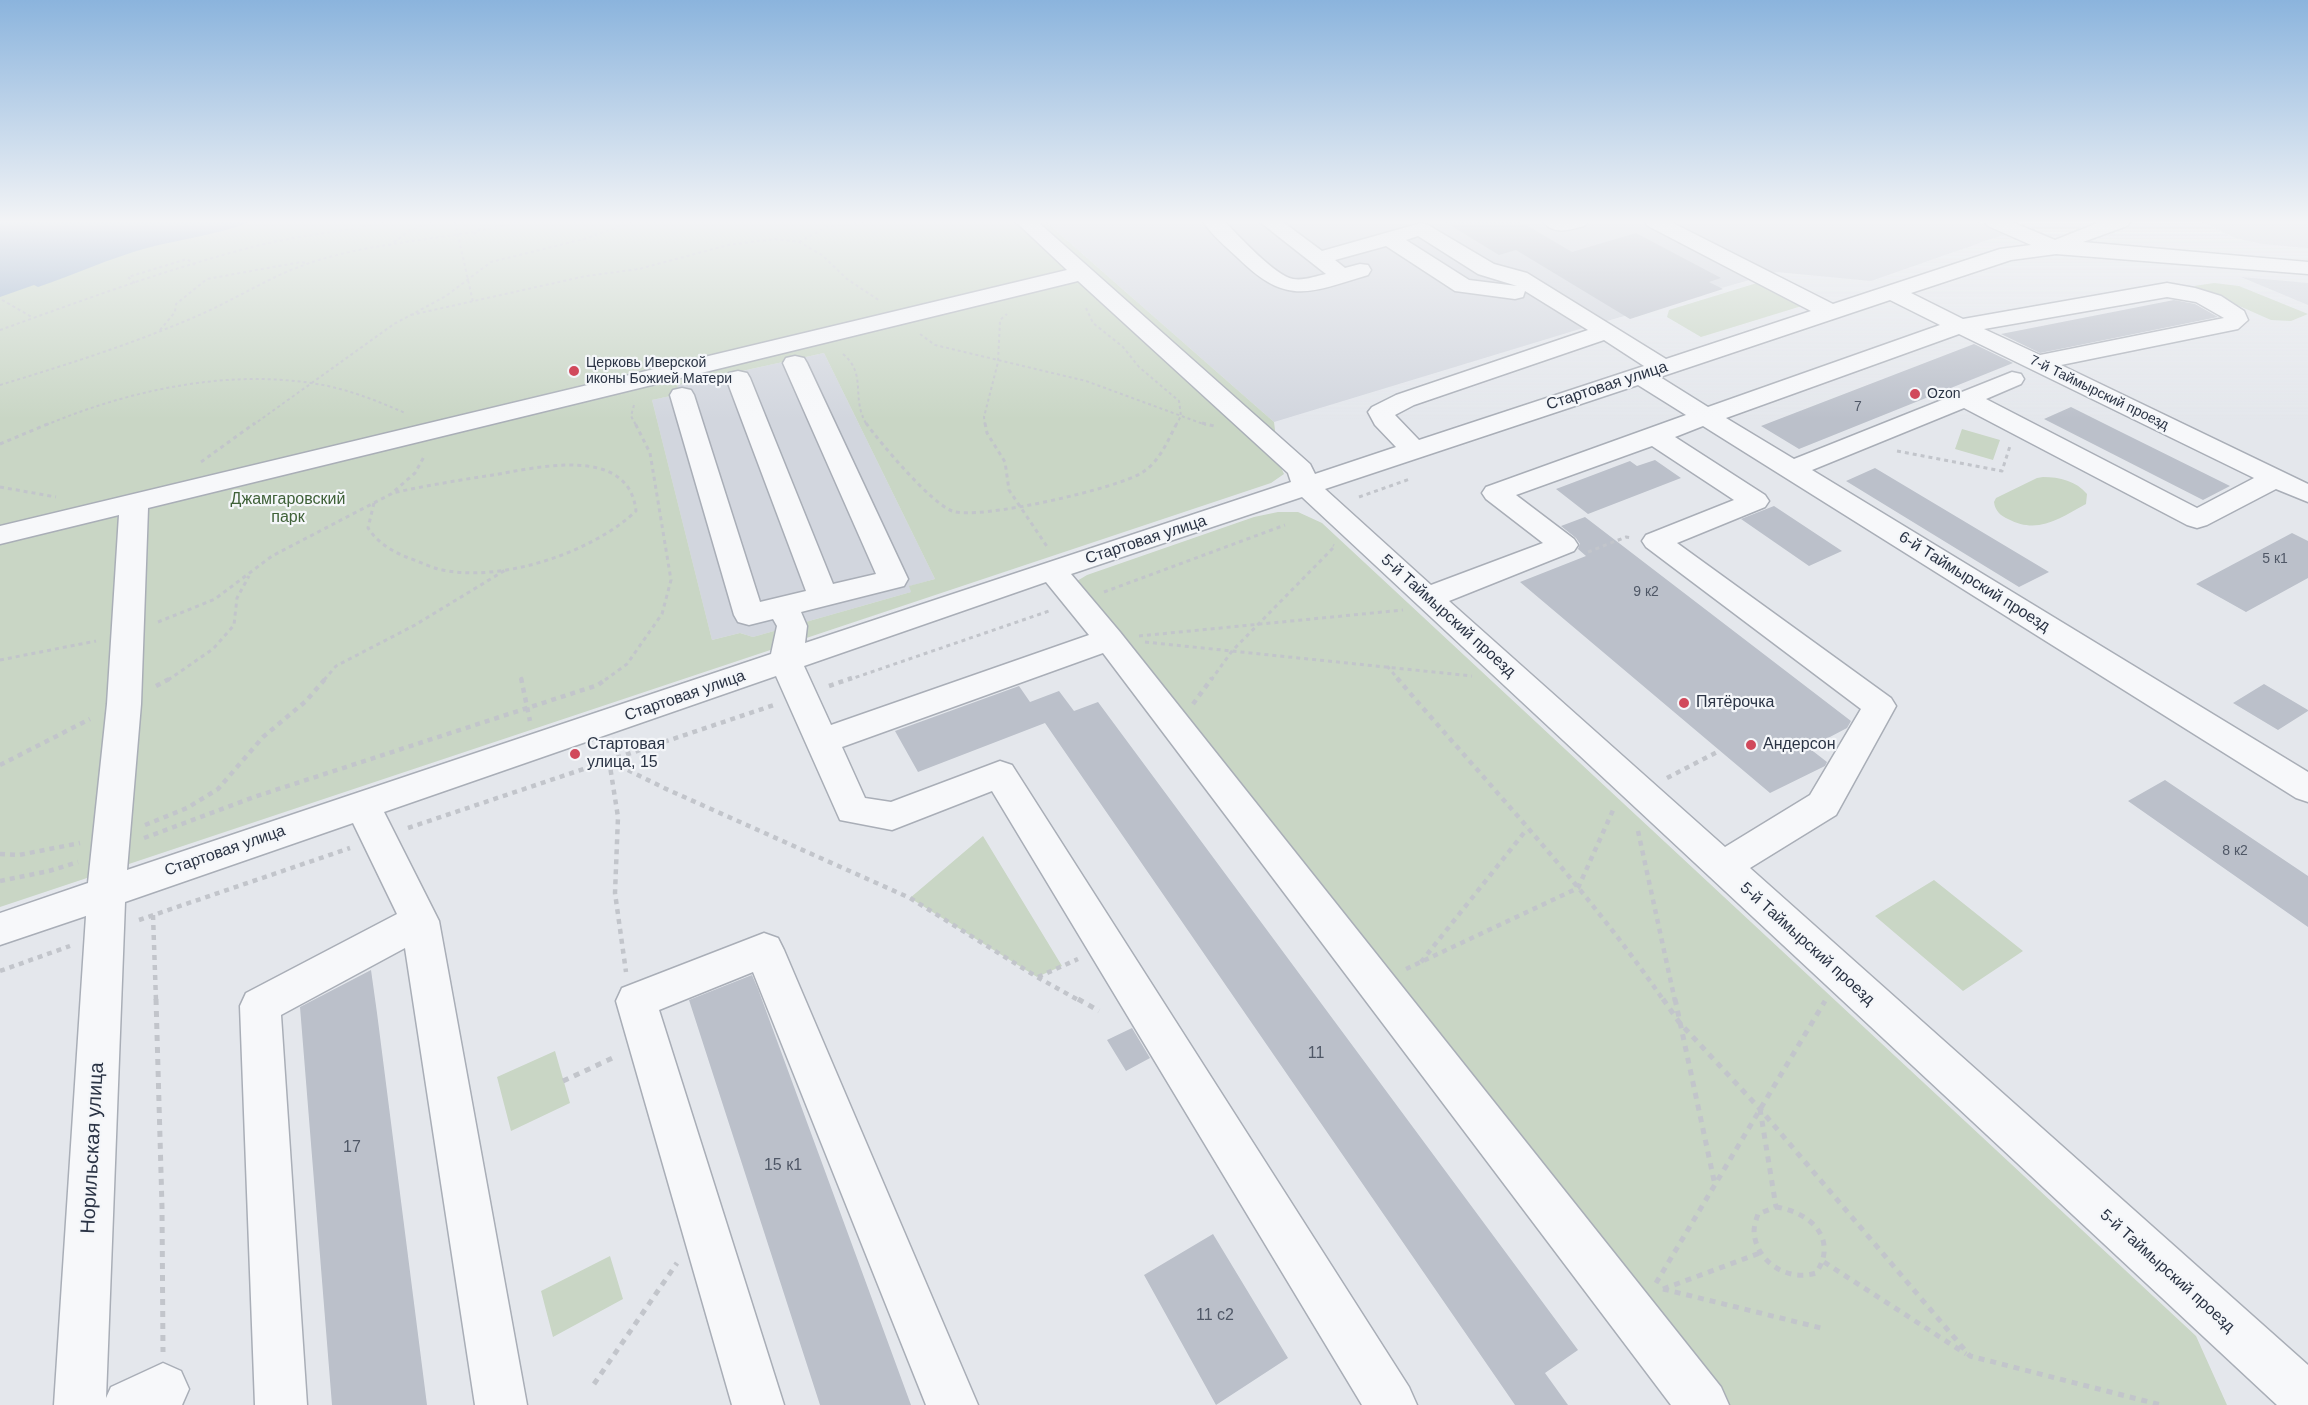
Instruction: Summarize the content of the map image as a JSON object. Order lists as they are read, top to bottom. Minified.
{"streets":{"street":["Стартовая улица","7-й Таймырский проезд","6-й Таймырский проезд","5-й Таймырский проезд","Норильская улица"]},"crossings":[["Стартовая улица","7-й Таймырский проезд"],["Стартовая улица","6-й Таймырский проезд"],["Стартовая улица","5-й Таймырский проезд"],["Стартовая улица","Норильская улица"]],"parks":["Джамгаровский парк"],"places":["Церковь Иверской иконы Божией Матери","Ozon","Пятёрочка","Андерсон","Стартовая улица, 15"],"house_numbers":["7","5 к1","9 к2","8 к2","11","17","15 к1","11 с2"]}
